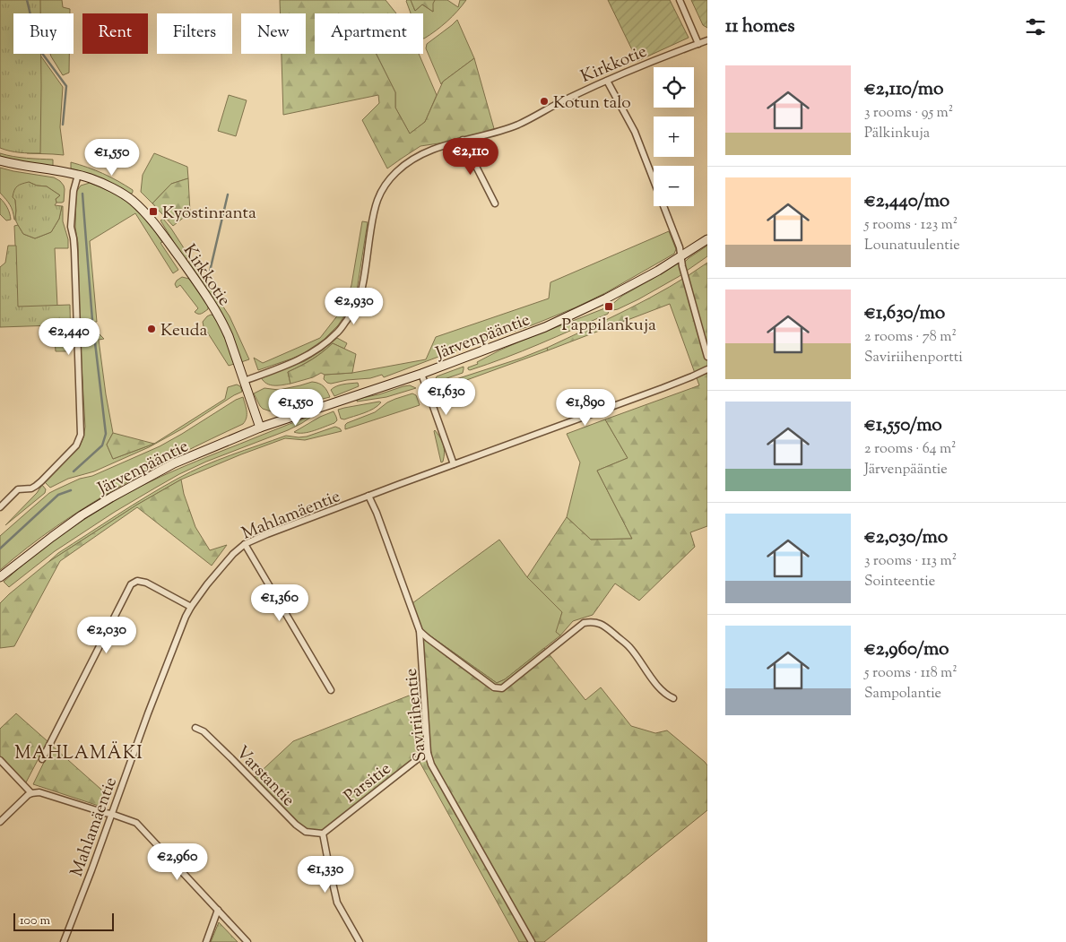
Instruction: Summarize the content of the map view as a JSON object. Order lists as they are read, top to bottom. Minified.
{"streets":{"main road":["Kirkkotie","Järvenpääntie"],"street":["Mahlamäentie","Saviriihentie","Varstantie","Parsitie"]},"crossings":[["Kirkkotie","Järvenpääntie"],["Mahlamäentie","Saviriihentie"],["Saviriihentie","Parsitie"],["Varstantie","Parsitie"]],"districts":["MAHLAMÄKI"],"places":{"other":["Kotun talo","Keuda"],"transit":["Kyöstinranta","Pappilankuja"]},"scale_bar":"100 m","page":{"heading":"11 homes","chip":["Buy","Rent","Filters","New","Apartment"],"list":[{"name":"€2,110/mo","note":"3 rooms · 95 m² · Pälkinkuja"},{"name":"€2,440/mo","note":"5 rooms · 123 m² · Lounatuulentie"},{"name":"€1,630/mo","note":"2 rooms · 78 m² · Saviriihenportti"},{"name":"€1,550/mo","note":"2 rooms · 64 m² · Järvenpääntie"},{"name":"€2,030/mo","note":"3 rooms · 113 m² · Sointeentie"},{"name":"€2,960/mo","note":"5 rooms · 118 m² · Sampolantie"}],"map_buttons":["+","−"],"price":["€2,110","€1,550","€2,930","€2,440","€1,630","€1,550","€1,890","€1,360","€2,030","€2,960","€1,330"],"scale":"100 m"}}
